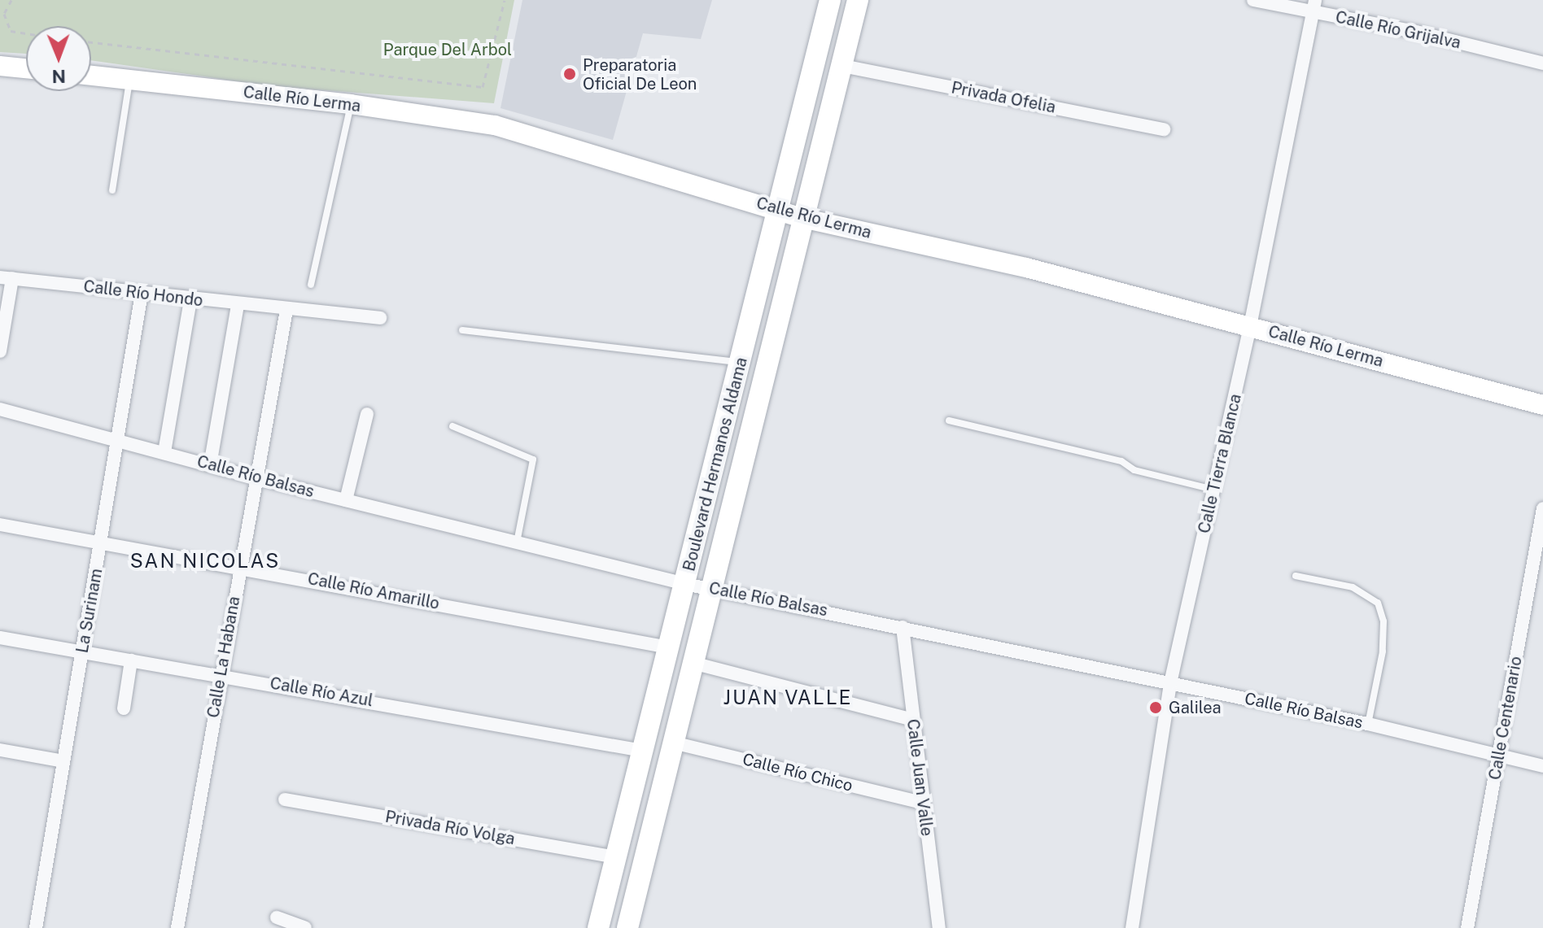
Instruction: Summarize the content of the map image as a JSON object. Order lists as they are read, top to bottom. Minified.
{"streets":{"main road":["Boulevard Hermanos Aldama"],"street":["Calle Río Grijalva","Privada Ofelia","Calle Río Lerma","Calle Río Hondo","Calle Tierra Blanca","Calle Río Balsas","Calle Río Amarillo","La Surinam","Calle La Habana","Calle Río Azul","Calle Centenario","Calle Río Chico","Calle Juan Valle","Privada Río Volga"]},"crossings":[["Calle Río Grijalva","Calle Tierra Blanca"],["Privada Ofelia","Boulevard Hermanos Aldama"],["Calle Río Lerma","Calle Tierra Blanca"],["Calle Río Lerma","Boulevard Hermanos Aldama"],["Calle Río Hondo","La Surinam"],["Calle Río Hondo","Calle La Habana"],["Calle Tierra Blanca","Calle Río Balsas"],["Boulevard Hermanos Aldama","Calle Río Balsas"],["Boulevard Hermanos Aldama","Calle Río Amarillo"],["Boulevard Hermanos Aldama","Calle Río Azul"],["Boulevard Hermanos Aldama","Calle Río Chico"],["Boulevard Hermanos Aldama","Privada Río Volga"],["Calle Río Balsas","La Surinam"],["Calle Río Balsas","Calle La Habana"],["Calle Río Balsas","Calle Centenario"],["Calle Río Balsas","Calle Juan Valle"],["Calle Río Amarillo","La Surinam"],["Calle Río Amarillo","Calle La Habana"],["La Surinam","Calle Río Azul"],["Calle La Habana","Calle Río Azul"],["Calle Río Chico","Calle Juan Valle"]],"districts":["SAN NICOLAS","JUAN VALLE"],"parks":["Parque Del Arbol"],"places":["Preparatoria Oficial De Leon","Galilea"],"north":"bottom"}
